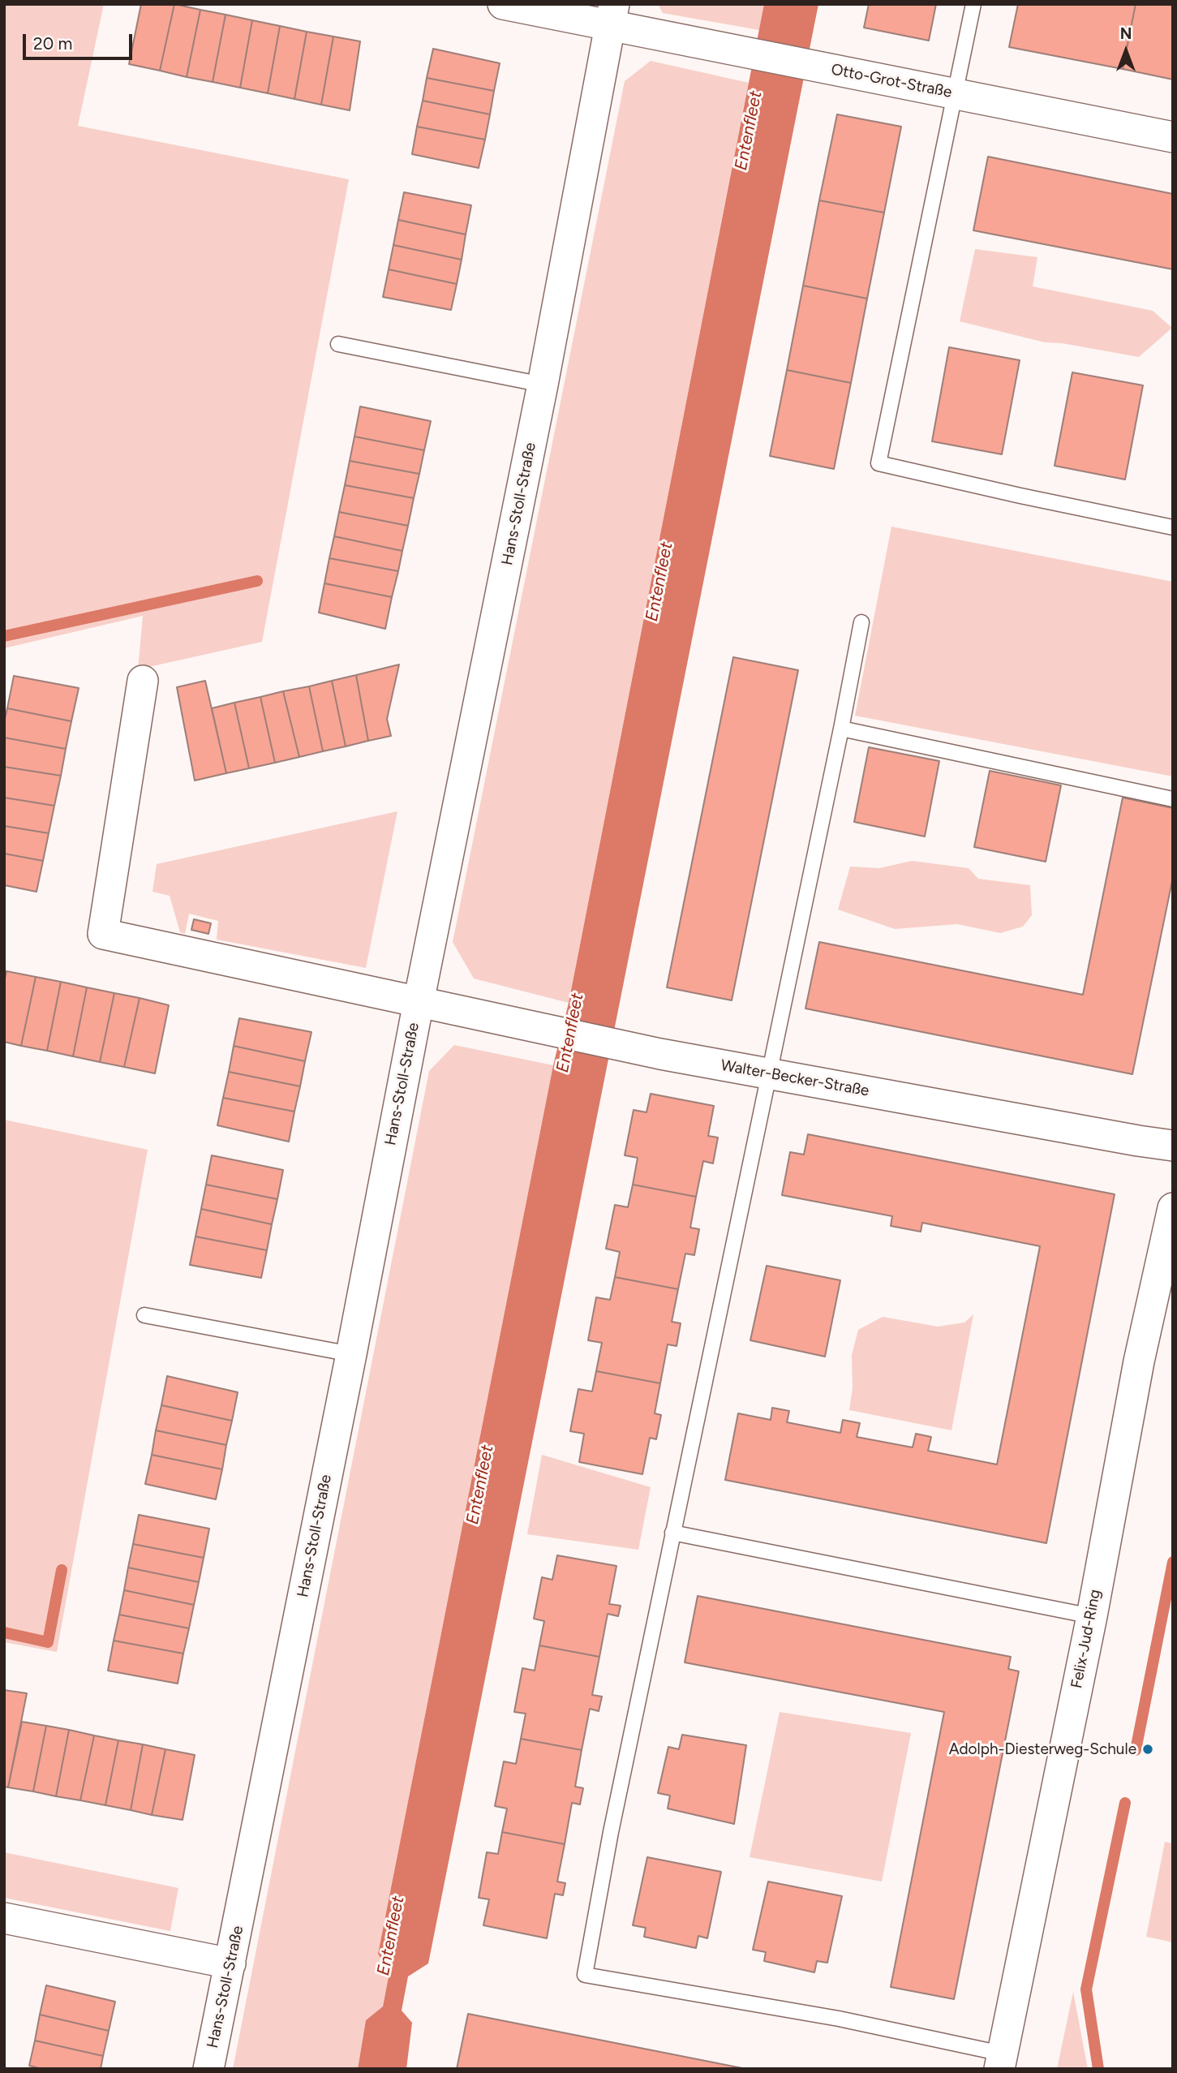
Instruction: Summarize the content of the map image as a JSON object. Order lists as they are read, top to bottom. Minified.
{"streets":{"street":["Otto-Grot-Straße","Hans-Stoll-Straße","Walter-Becker-Straße","Felix-Jud-Ring"]},"crossings":[["Otto-Grot-Straße","Hans-Stoll-Straße"],["Hans-Stoll-Straße","Walter-Becker-Straße"]],"water":["Entenfleet"],"places":["Adolph-Diesterweg-Schule"],"scale_bar":"20 m","north":"top"}
